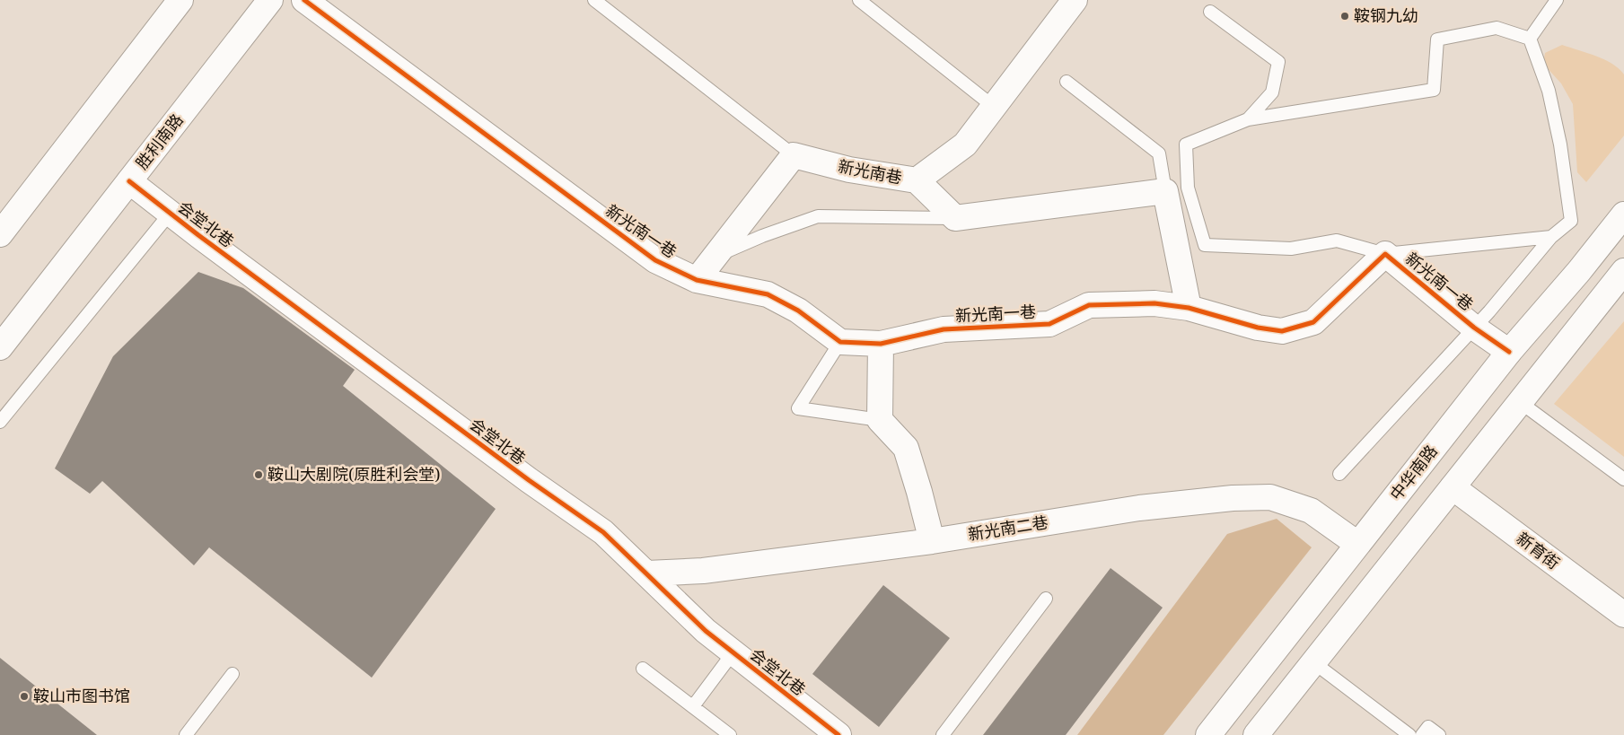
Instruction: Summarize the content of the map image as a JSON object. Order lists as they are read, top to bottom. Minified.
{"streets":{"street":["胜利南路","新光南巷","会堂北巷","新光南一巷","中华南路","新光南二巷","新育街"]},"crossings":[["胜利南路","会堂北巷"],["会堂北巷","新光南二巷"],["新光南一巷","中华南路"],["中华南路","新光南二巷"]],"places":["鞍钢九幼","鞍山大剧院(原胜利会堂)","鞍山市图书馆"]}
